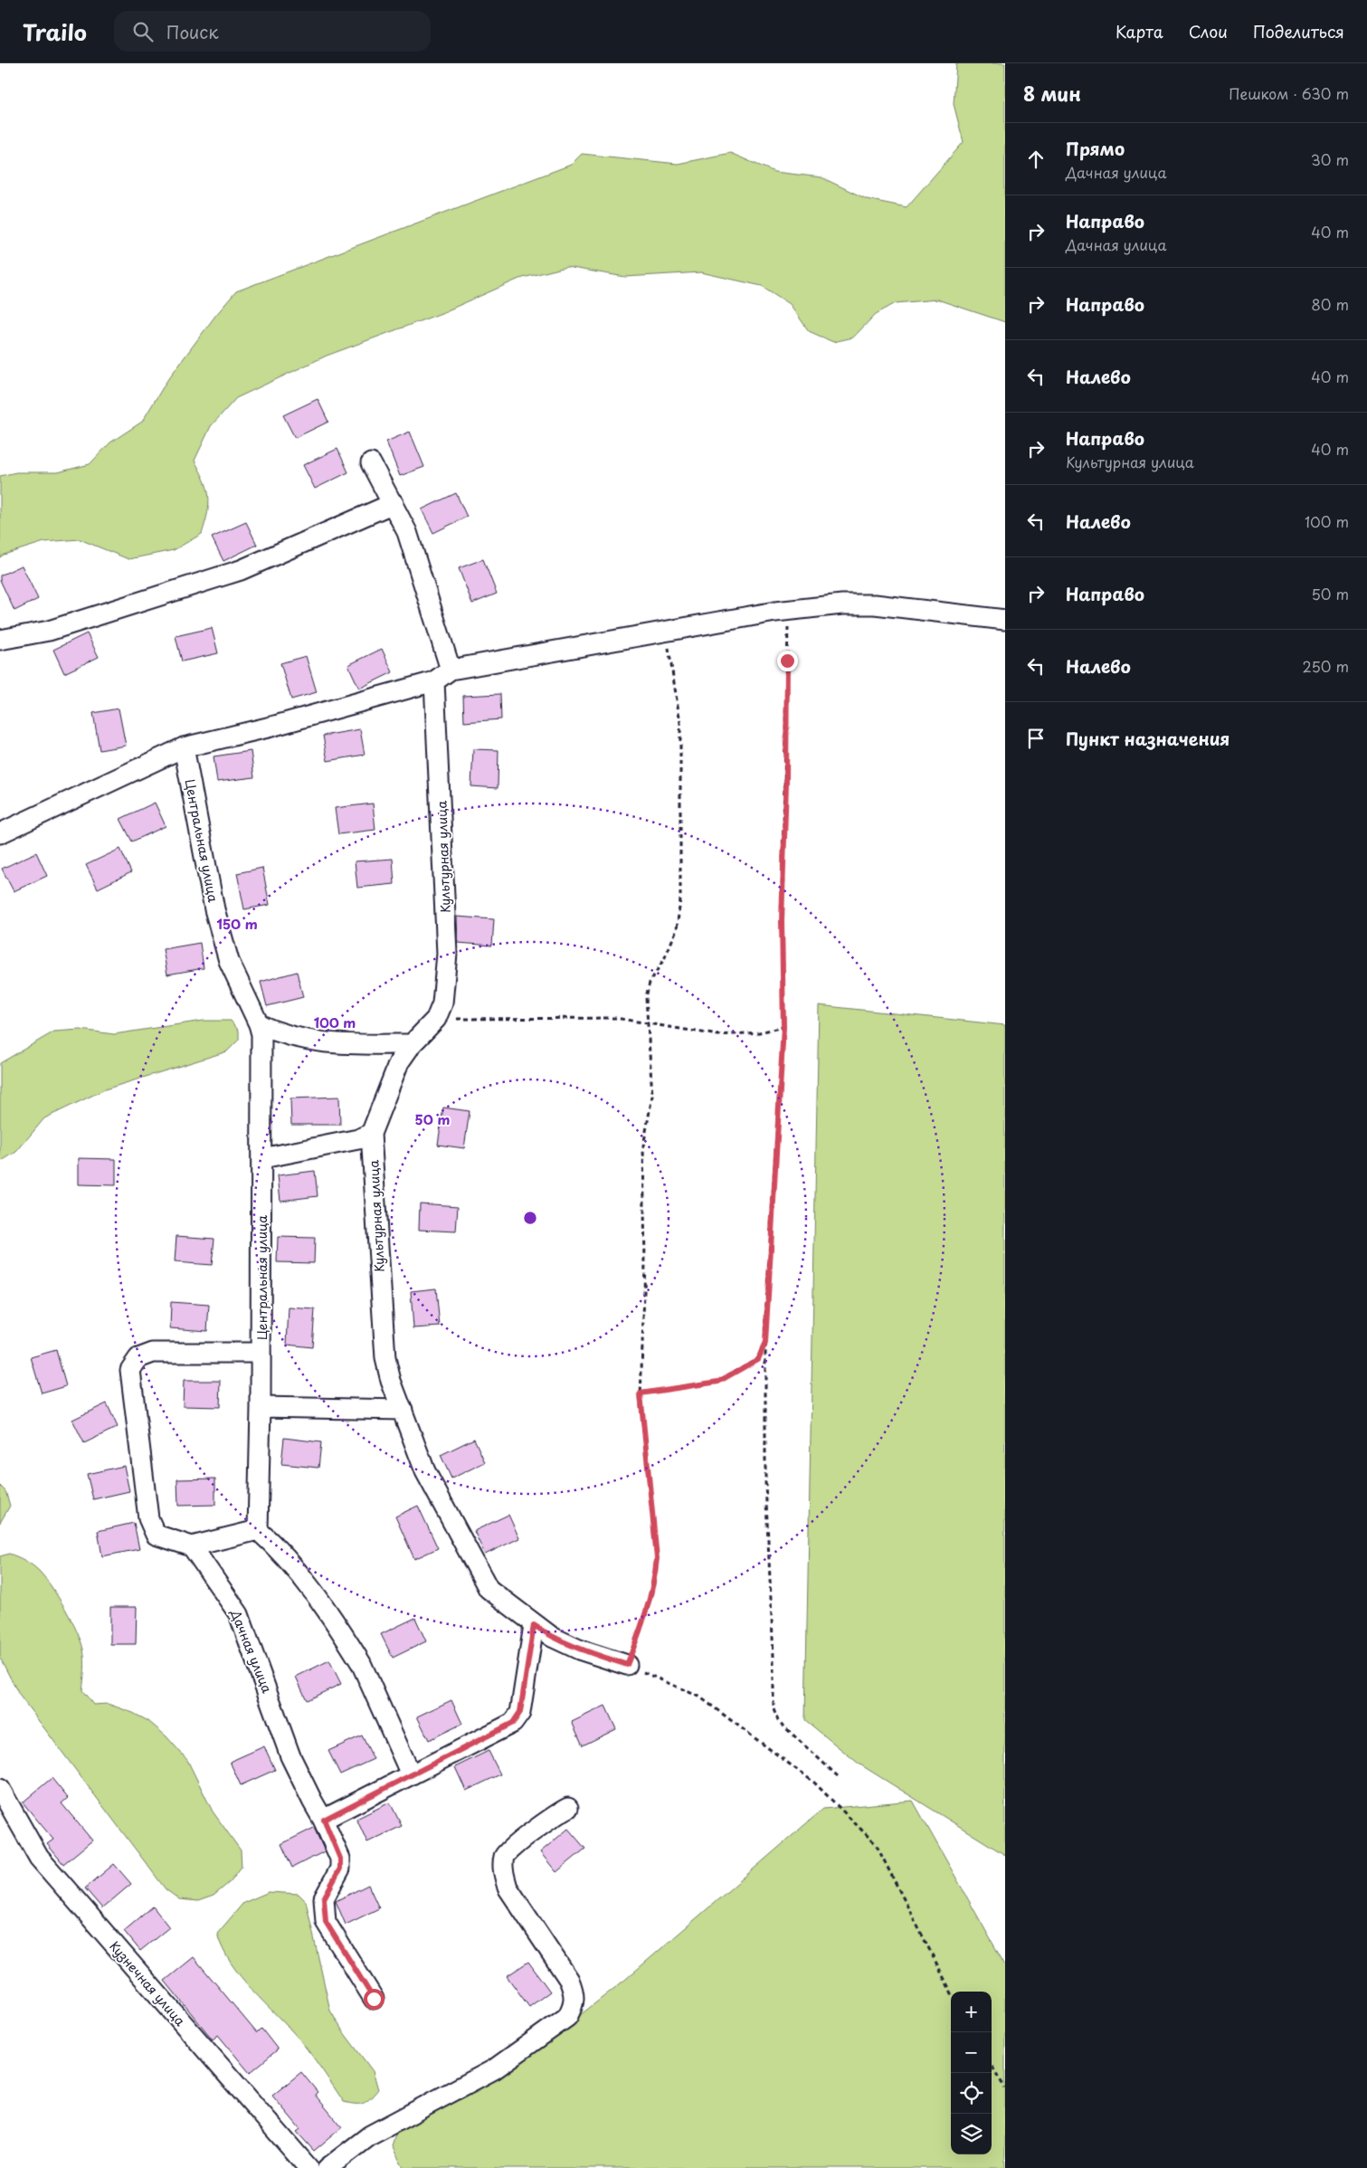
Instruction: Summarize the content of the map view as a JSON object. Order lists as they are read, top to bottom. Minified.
{"streets":{"street":["Центральная улица","Культурная улица","Дачная улица","Кузнечная улица"]},"page":{"header":"Trailo","search":"Поиск","nav":["Карта","Слои","Поделиться"],"heading":["8 мин","Пешком · 630 m"],"list":[["Прямо","Дачная улица","30 m"],["Направо","Дачная улица","40 m"],["Направо","80 m"],["Налево","40 m"],["Направо","Культурная улица","40 m"],["Налево","100 m"],["Направо","50 m"],["Налево","250 m"],"Пункт назначения"],"map_buttons":["+","−"]},"rings":["150 m","100 m","50 m"]}
